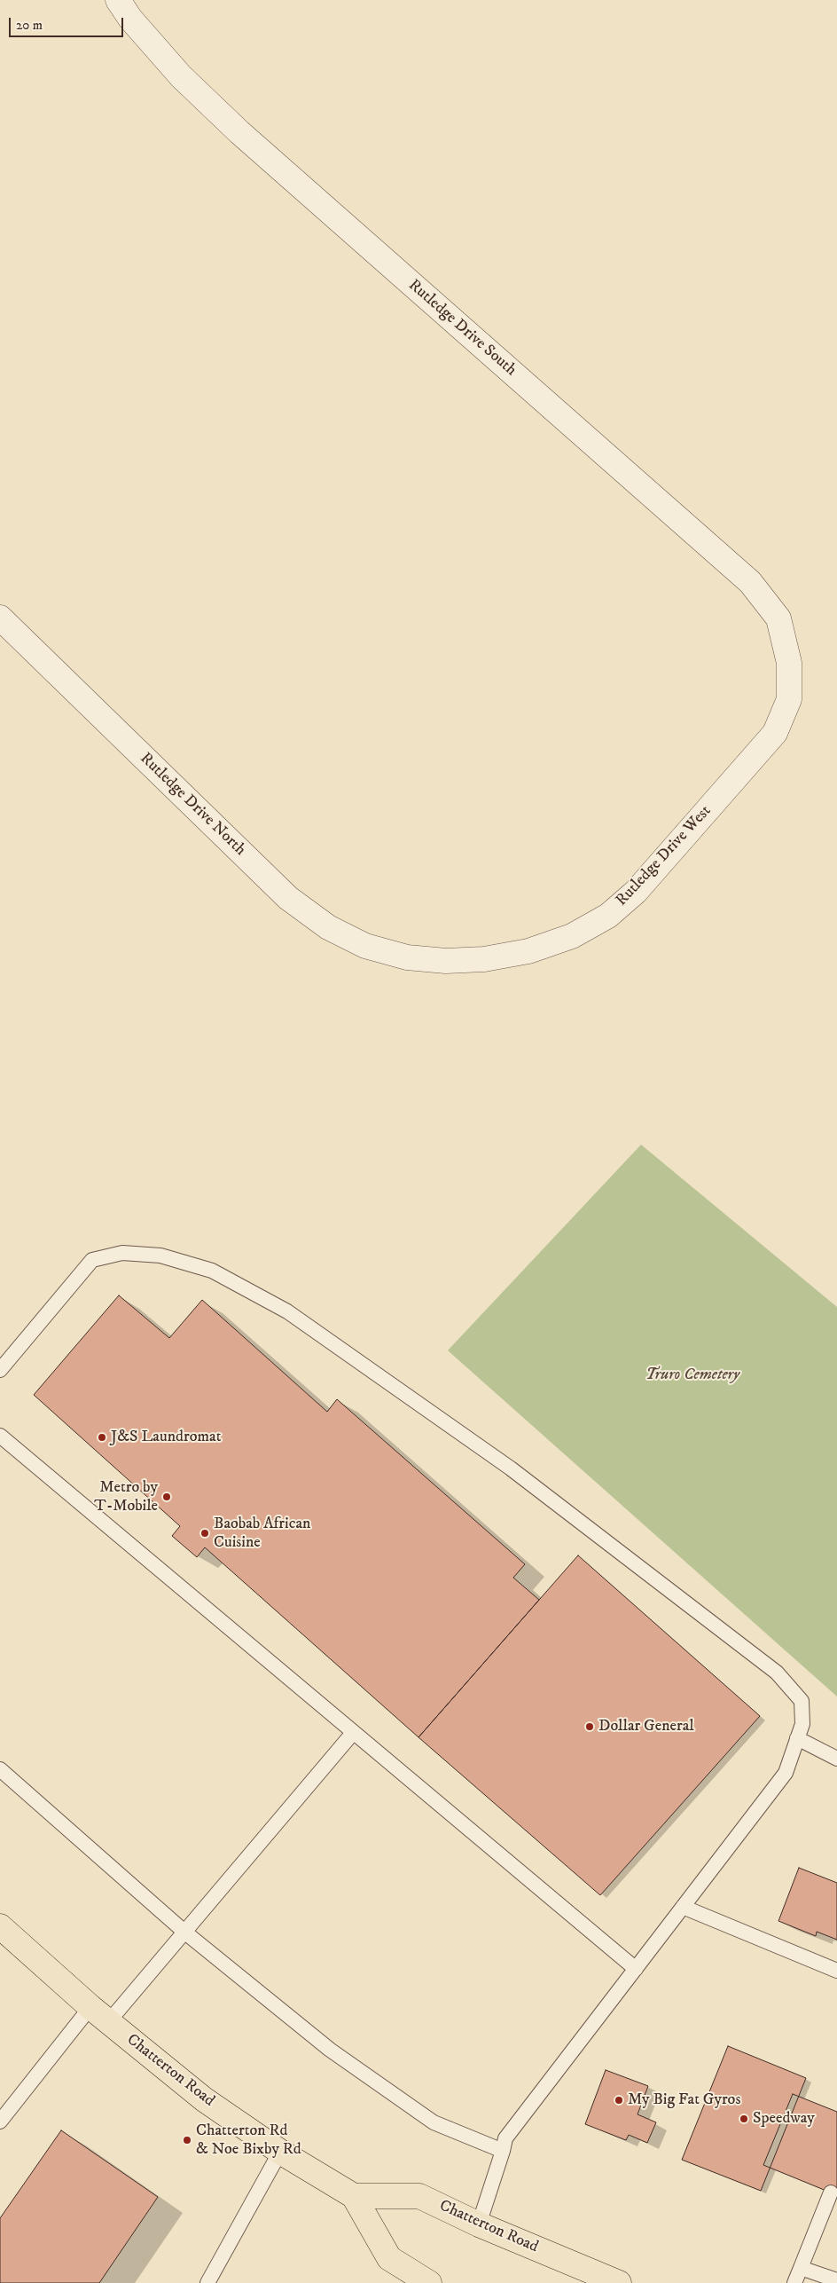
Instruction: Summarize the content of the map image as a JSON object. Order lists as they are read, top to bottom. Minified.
{"streets":{"main road":["Chatterton Road"],"street":["Rutledge Drive South","Rutledge Drive North","Rutledge Drive West"]},"crossings":[["Rutledge Drive South","Rutledge Drive West"],["Rutledge Drive North","Rutledge Drive West"]],"parks":["Truro Cemetery"],"places":["J&S Laundromat","Metro by T-Mobile","Baobab African Cuisine","Dollar General","My Big Fat Gyros","Speedway","Chatterton Rd & Noe Bixby Rd"],"scale_bar":"20 m"}
